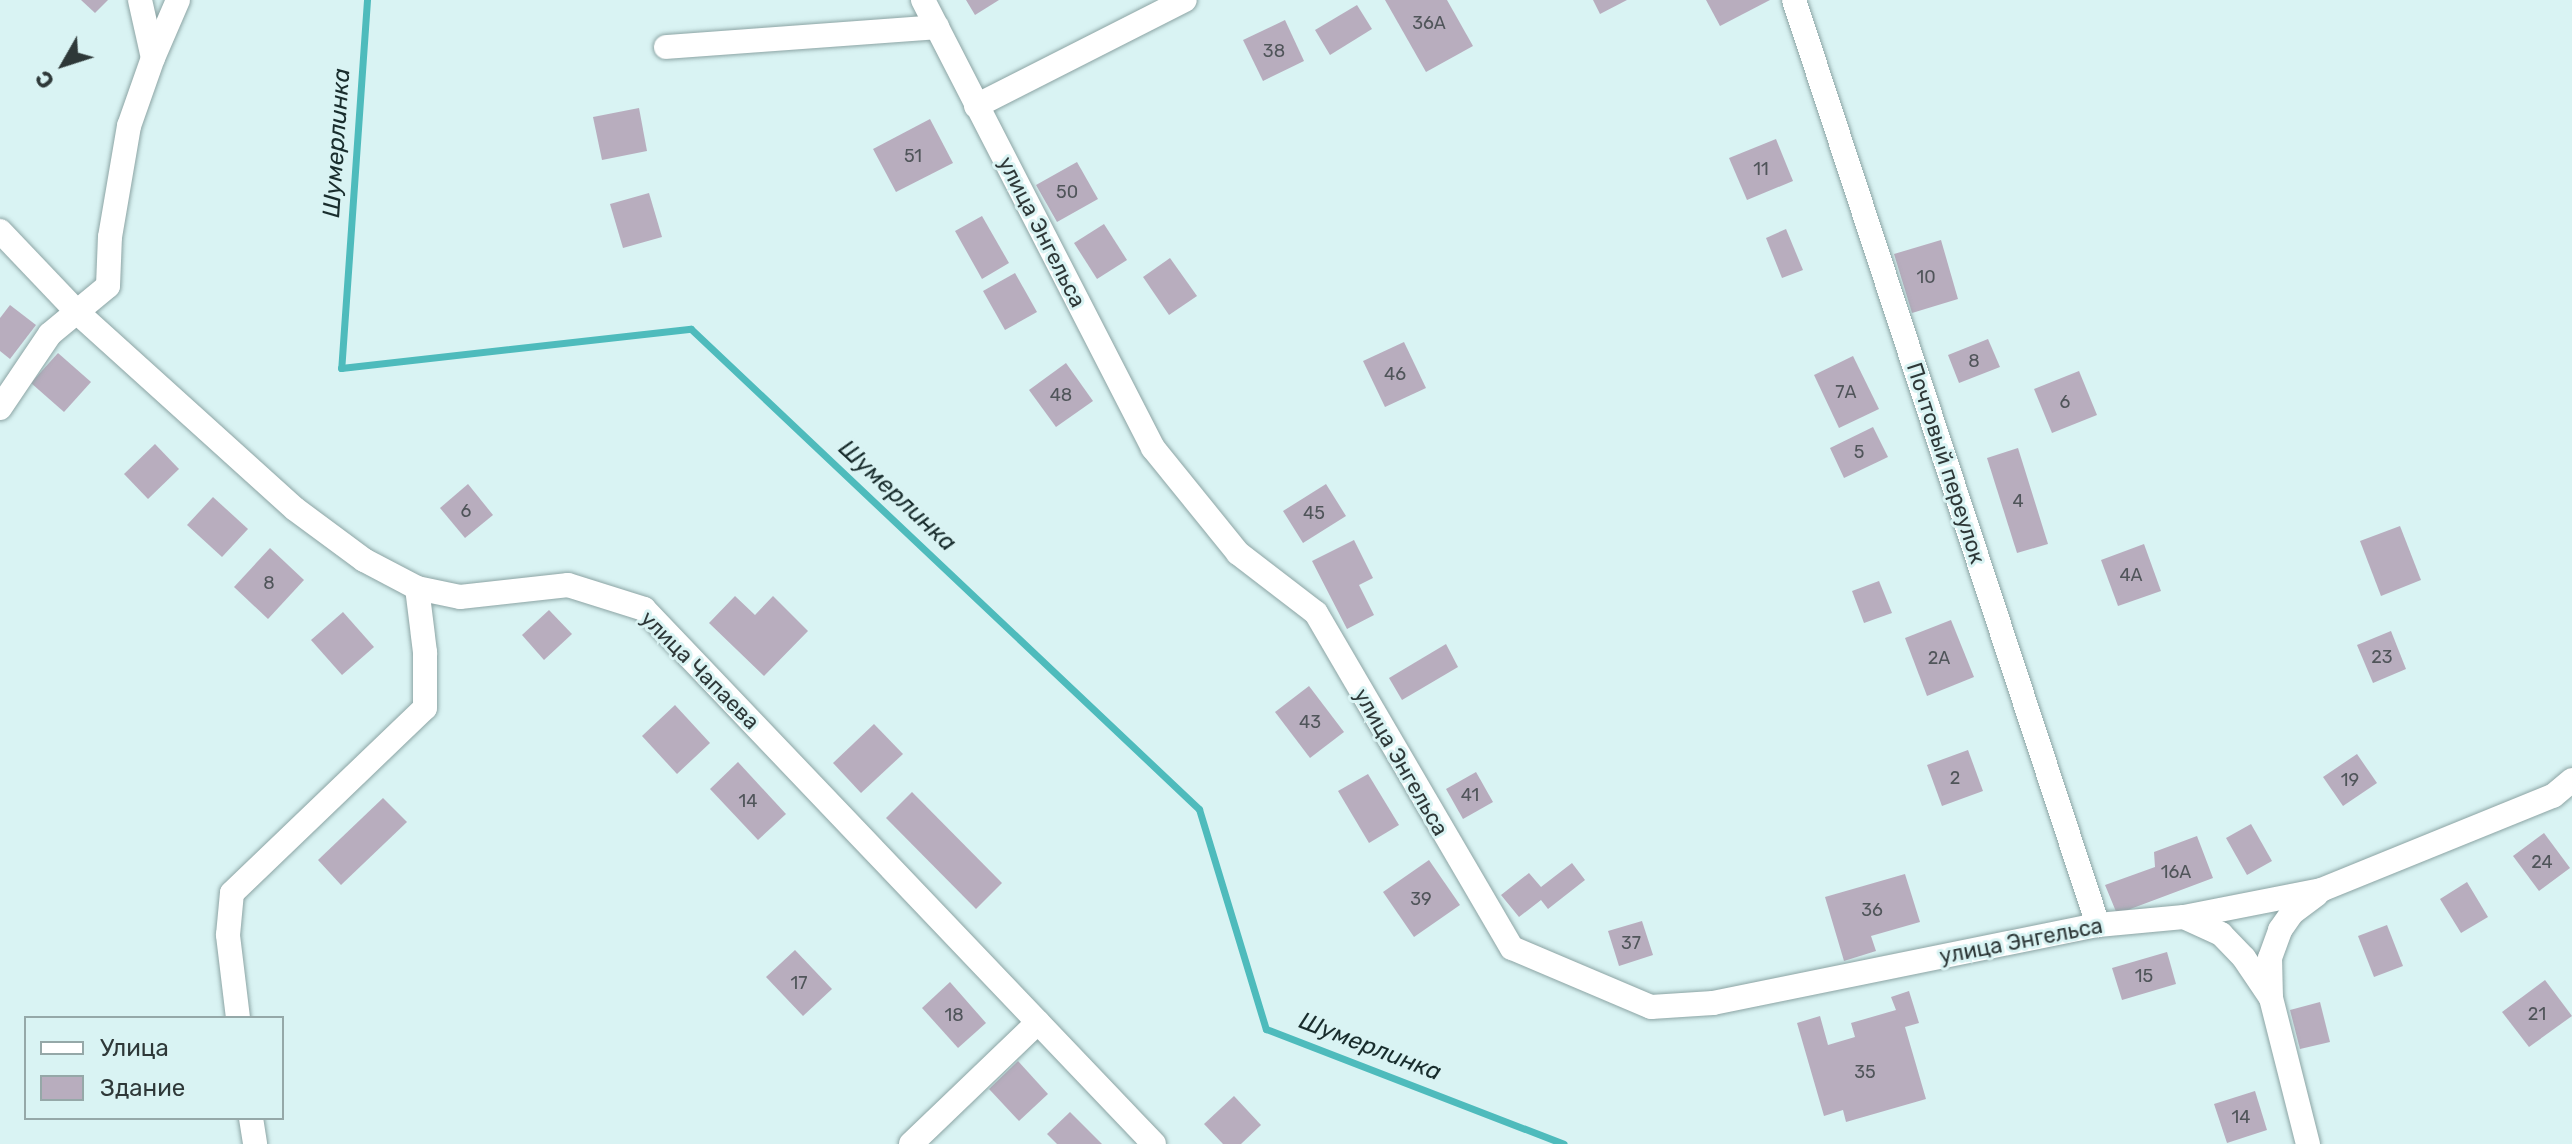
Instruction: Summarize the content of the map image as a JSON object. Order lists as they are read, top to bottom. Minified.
{"streets":{"street":["улица Энгельса","Почтовый переулок","улица Чапаева"]},"crossings":[["улица Энгельса","Почтовый переулок"]],"water":["Шумерлинка"],"house_numbers":["36А","38","51","11","50","10","8","46","7А","48","6","5","4","6","45","4А","8","23","2А","43","2","19","41","14","24","16А","39","36","37","15","17","21","18","35","14"],"legend":["Улица","Здание"],"north":"bottom left"}
